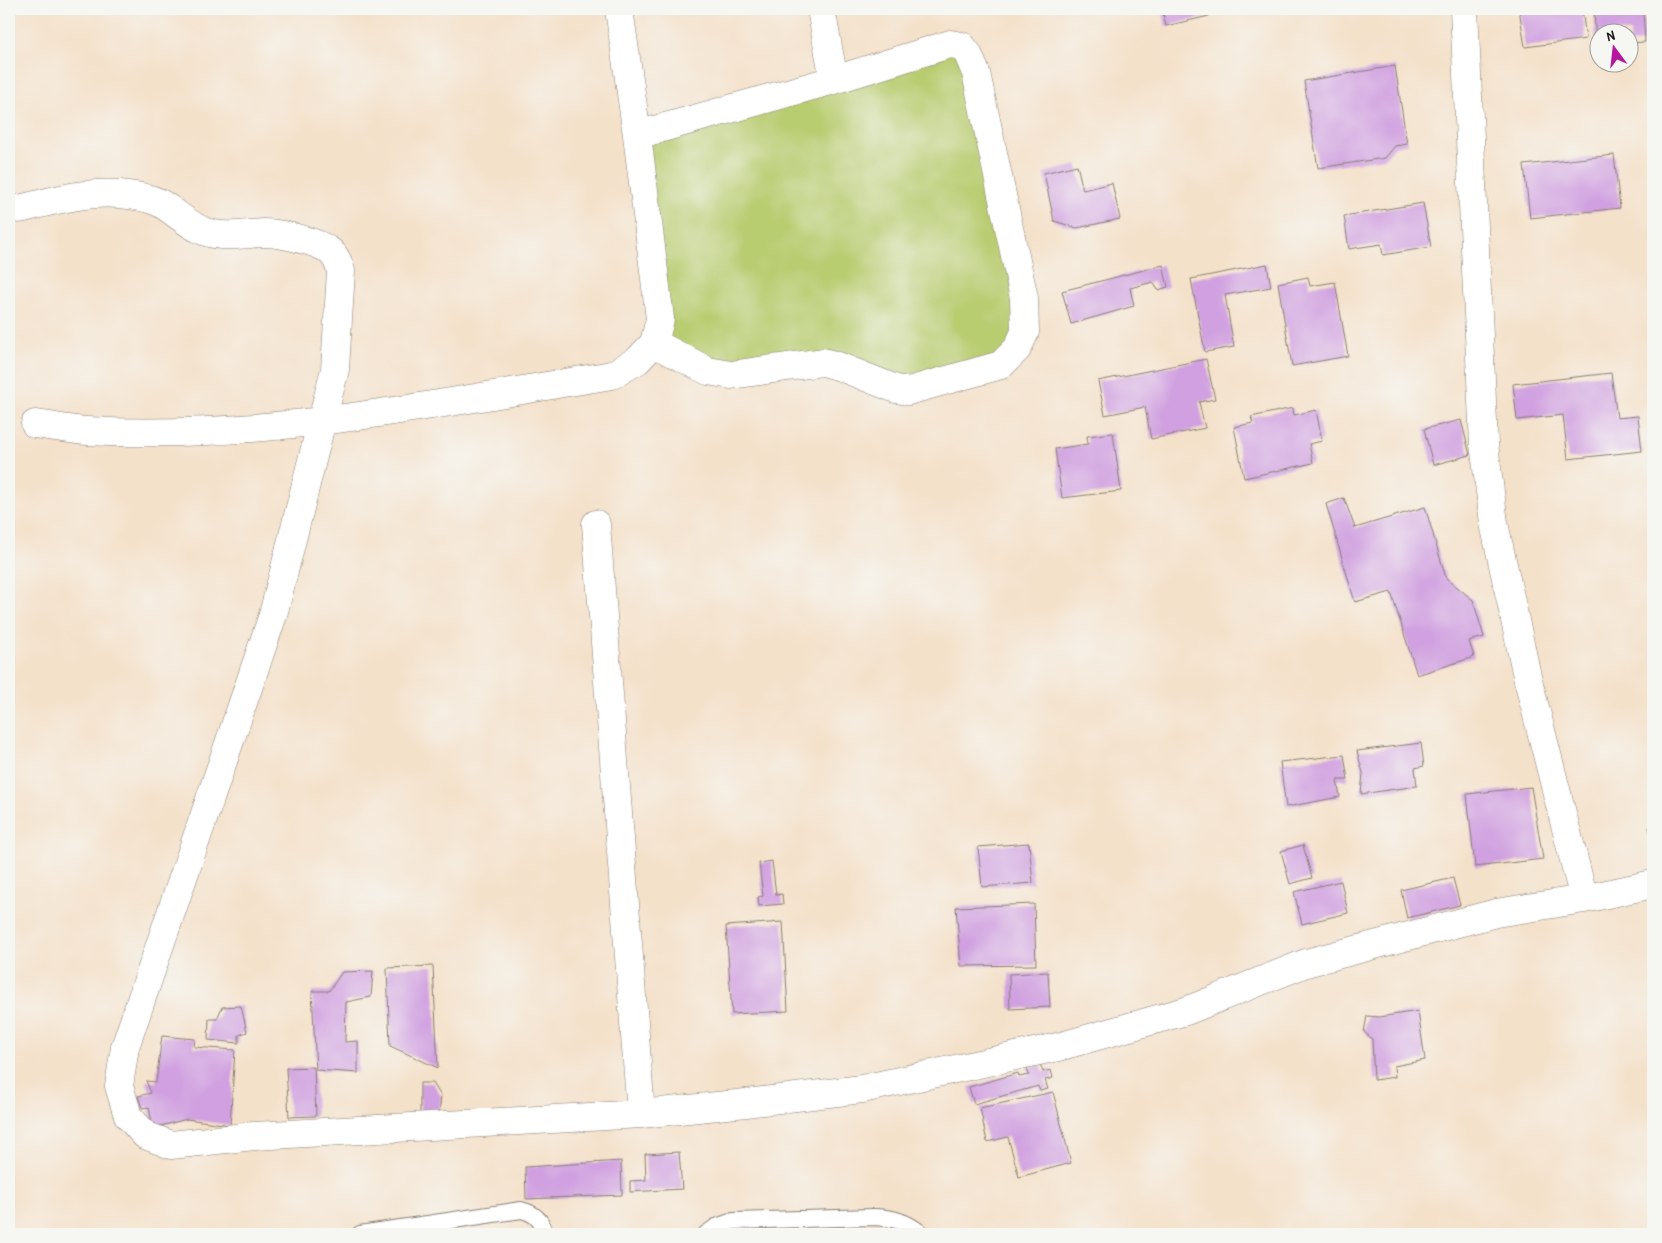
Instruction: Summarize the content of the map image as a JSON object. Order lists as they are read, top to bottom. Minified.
{"north":"top"}
